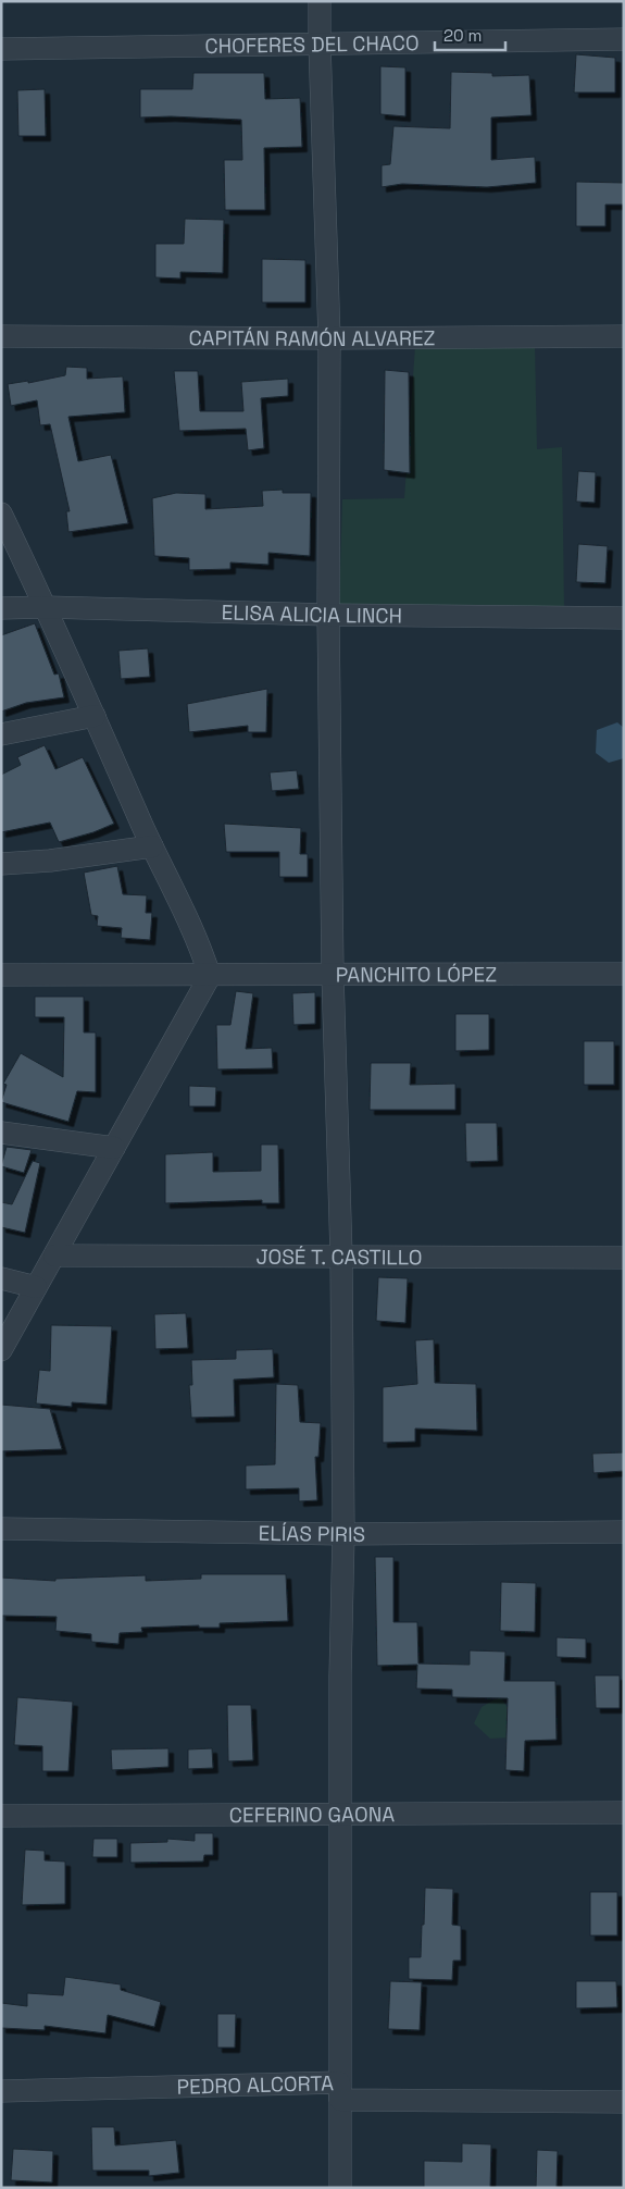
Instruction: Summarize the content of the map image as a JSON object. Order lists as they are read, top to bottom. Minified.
{"streets":{"street":["CHOFERES DEL CHACO","CAPITÁN RAMÓN ALVAREZ","ELISA ALICIA LINCH","PANCHITO LÓPEZ","JOSÉ T. CASTILLO","ELÍAS PIRIS","CEFERINO GAONA","PEDRO ALCORTA"]},"scale_bar":"20 m"}
